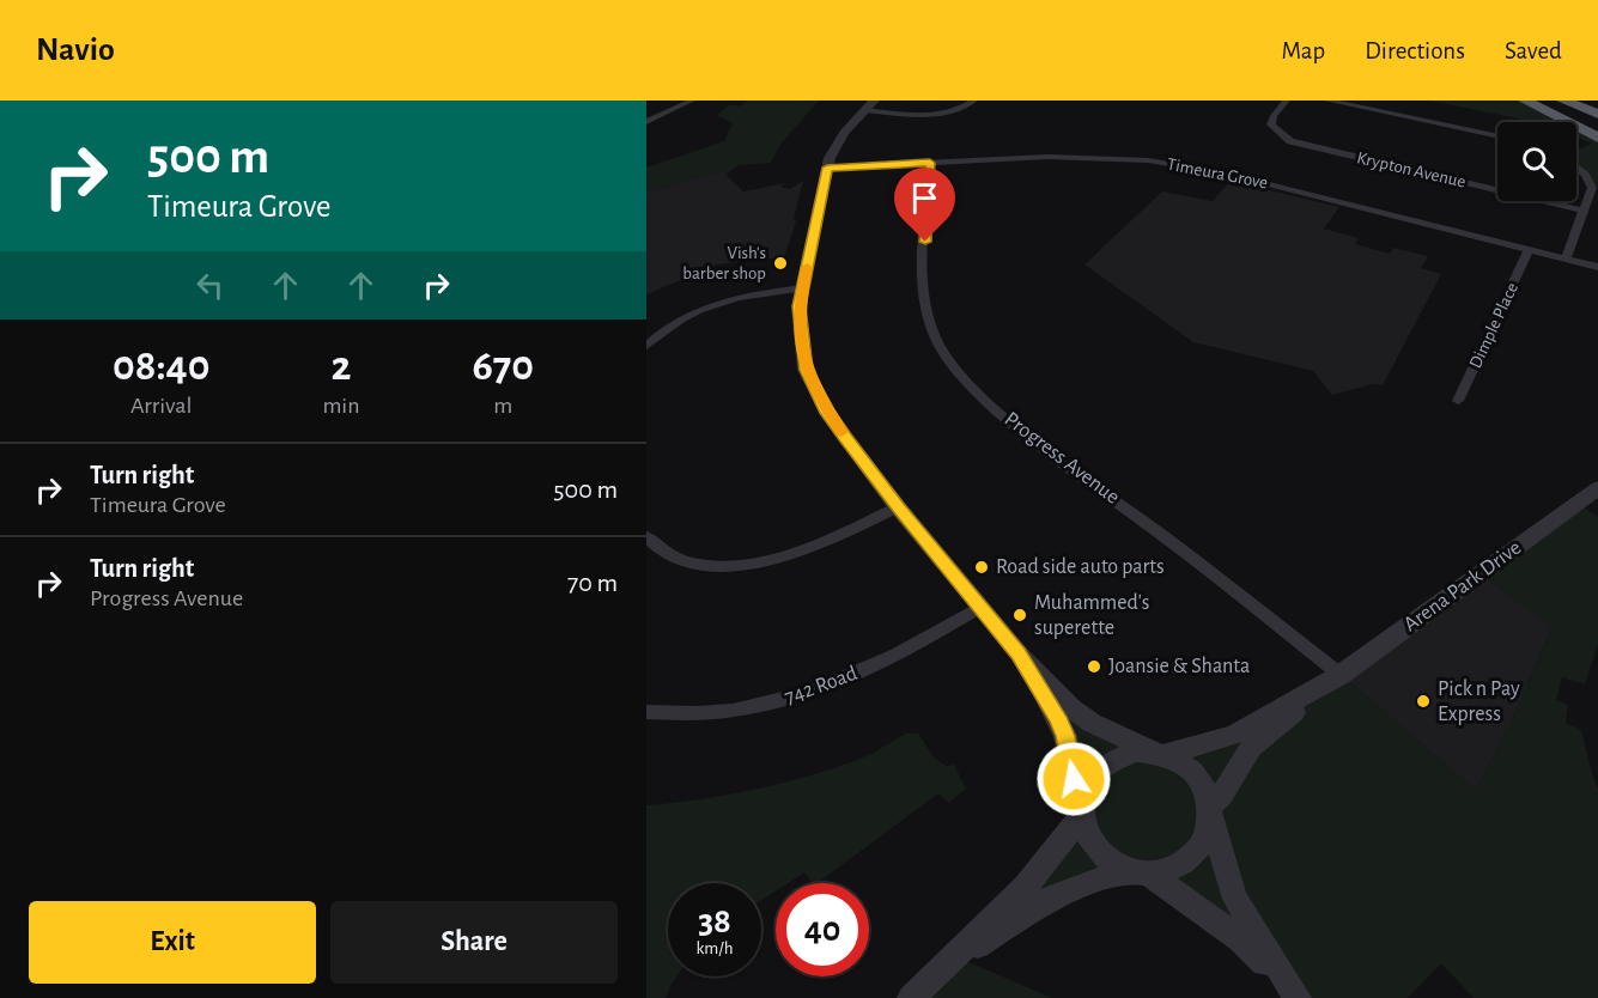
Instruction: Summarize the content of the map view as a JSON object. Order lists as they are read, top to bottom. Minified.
{"streets":{"street":["Krypton Avenue","Timeura Grove","Dimple Place","Progress Avenue","Arena Park Drive","742 Road"]},"crossings":[["Timeura Grove","Dimple Place"],["Timeura Grove","Progress Avenue"],["Progress Avenue","Arena Park Drive"]],"places":["Vish's barber shop","Road side auto parts","Muhammed's superette","Joansie & Shanta","Pick n Pay Express"],"page":{"header":"Navio","nav":["Map","Directions","Saved"],"turn":["500 m","Timeura Grove"],"eta":["08:40","Arrival","2","min","670","m"],"list":[{"name":"Turn right","note":"Timeura Grove","value":"500 m"},{"name":"Turn right","note":"Progress Avenue","value":"70 m"}],"speed":"38 km/h","limit":"40","buttons":["Exit","Share"]}}
